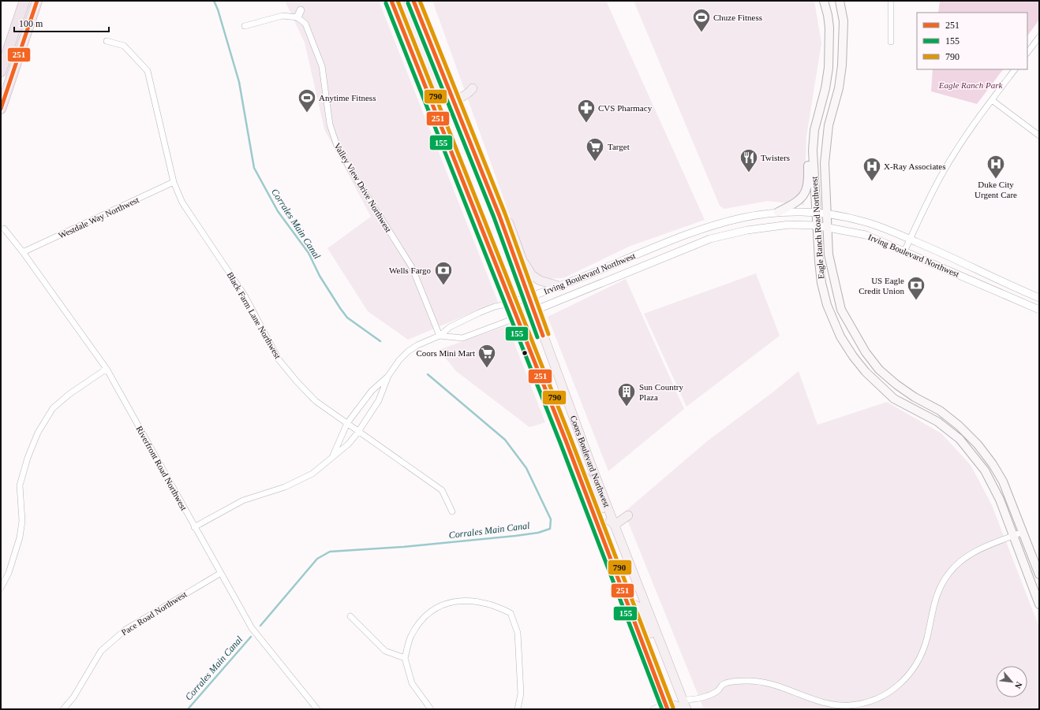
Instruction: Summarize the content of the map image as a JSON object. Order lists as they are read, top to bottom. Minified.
{"streets":{"main road":["Eagle Ranch Road Northwest","Coors Boulevard Northwest"],"street":["Valley View Drive Northwest","Westdale Way Northwest","Irving Boulevard Northwest","Black Farm Lane Northwest","Riverfront Road Northwest","Pace Road Northwest"]},"crossings":[["Valley View Drive Northwest","Irving Boulevard Northwest"],["Westdale Way Northwest","Black Farm Lane Northwest"],["Westdale Way Northwest","Riverfront Road Northwest"],["Eagle Ranch Road Northwest","Irving Boulevard Northwest"],["Irving Boulevard Northwest","Coors Boulevard Northwest"],["Riverfront Road Northwest","Pace Road Northwest"]],"water":["Corrales Main Canal"],"parks":["Eagle Ranch Park"],"places":{"sports":["Chuze Fitness","Anytime Fitness"],"pharmacy":["CVS Pharmacy"],"supermarket":["Target","Coors Mini Mart"],"restaurant":["Twisters"],"hospital":["Duke City Urgent Care","X-Ray Associates"],"bank":["Wells Fargo","US Eagle Credit Union"],"building":["Sun Country Plaza"]},"lines":["transit line 251","transit line 790","transit line 155"],"legend":["251","155","790"],"scale_bar":"100 m","north":"bottom right"}
